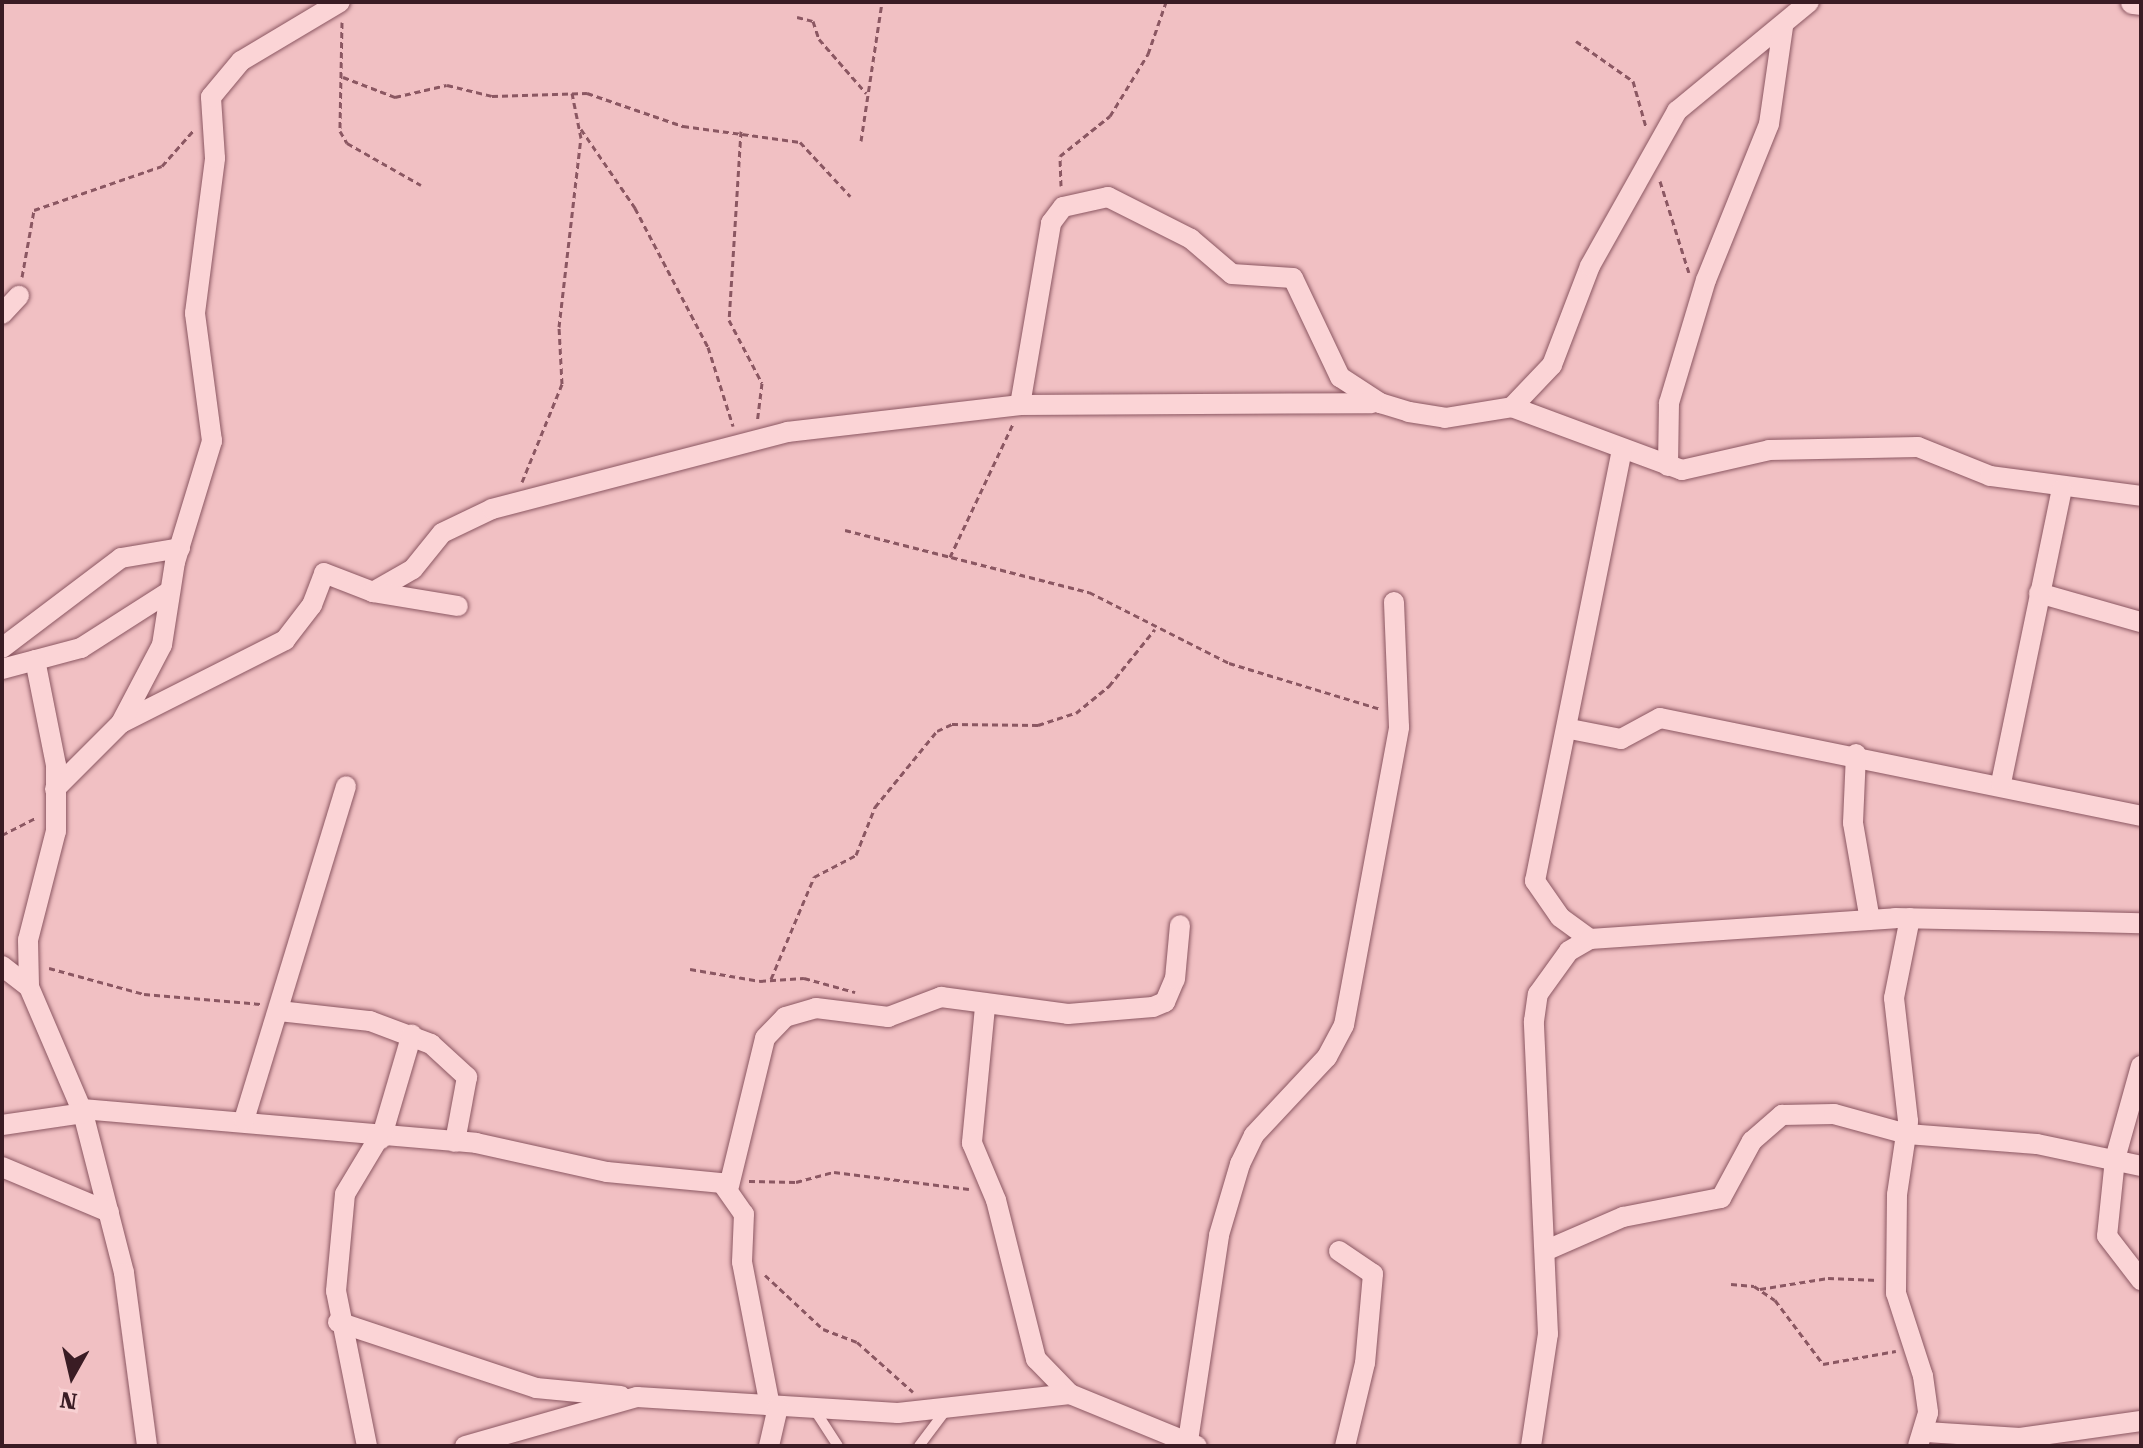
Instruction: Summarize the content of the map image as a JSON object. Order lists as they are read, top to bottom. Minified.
{"north":"bottom"}
